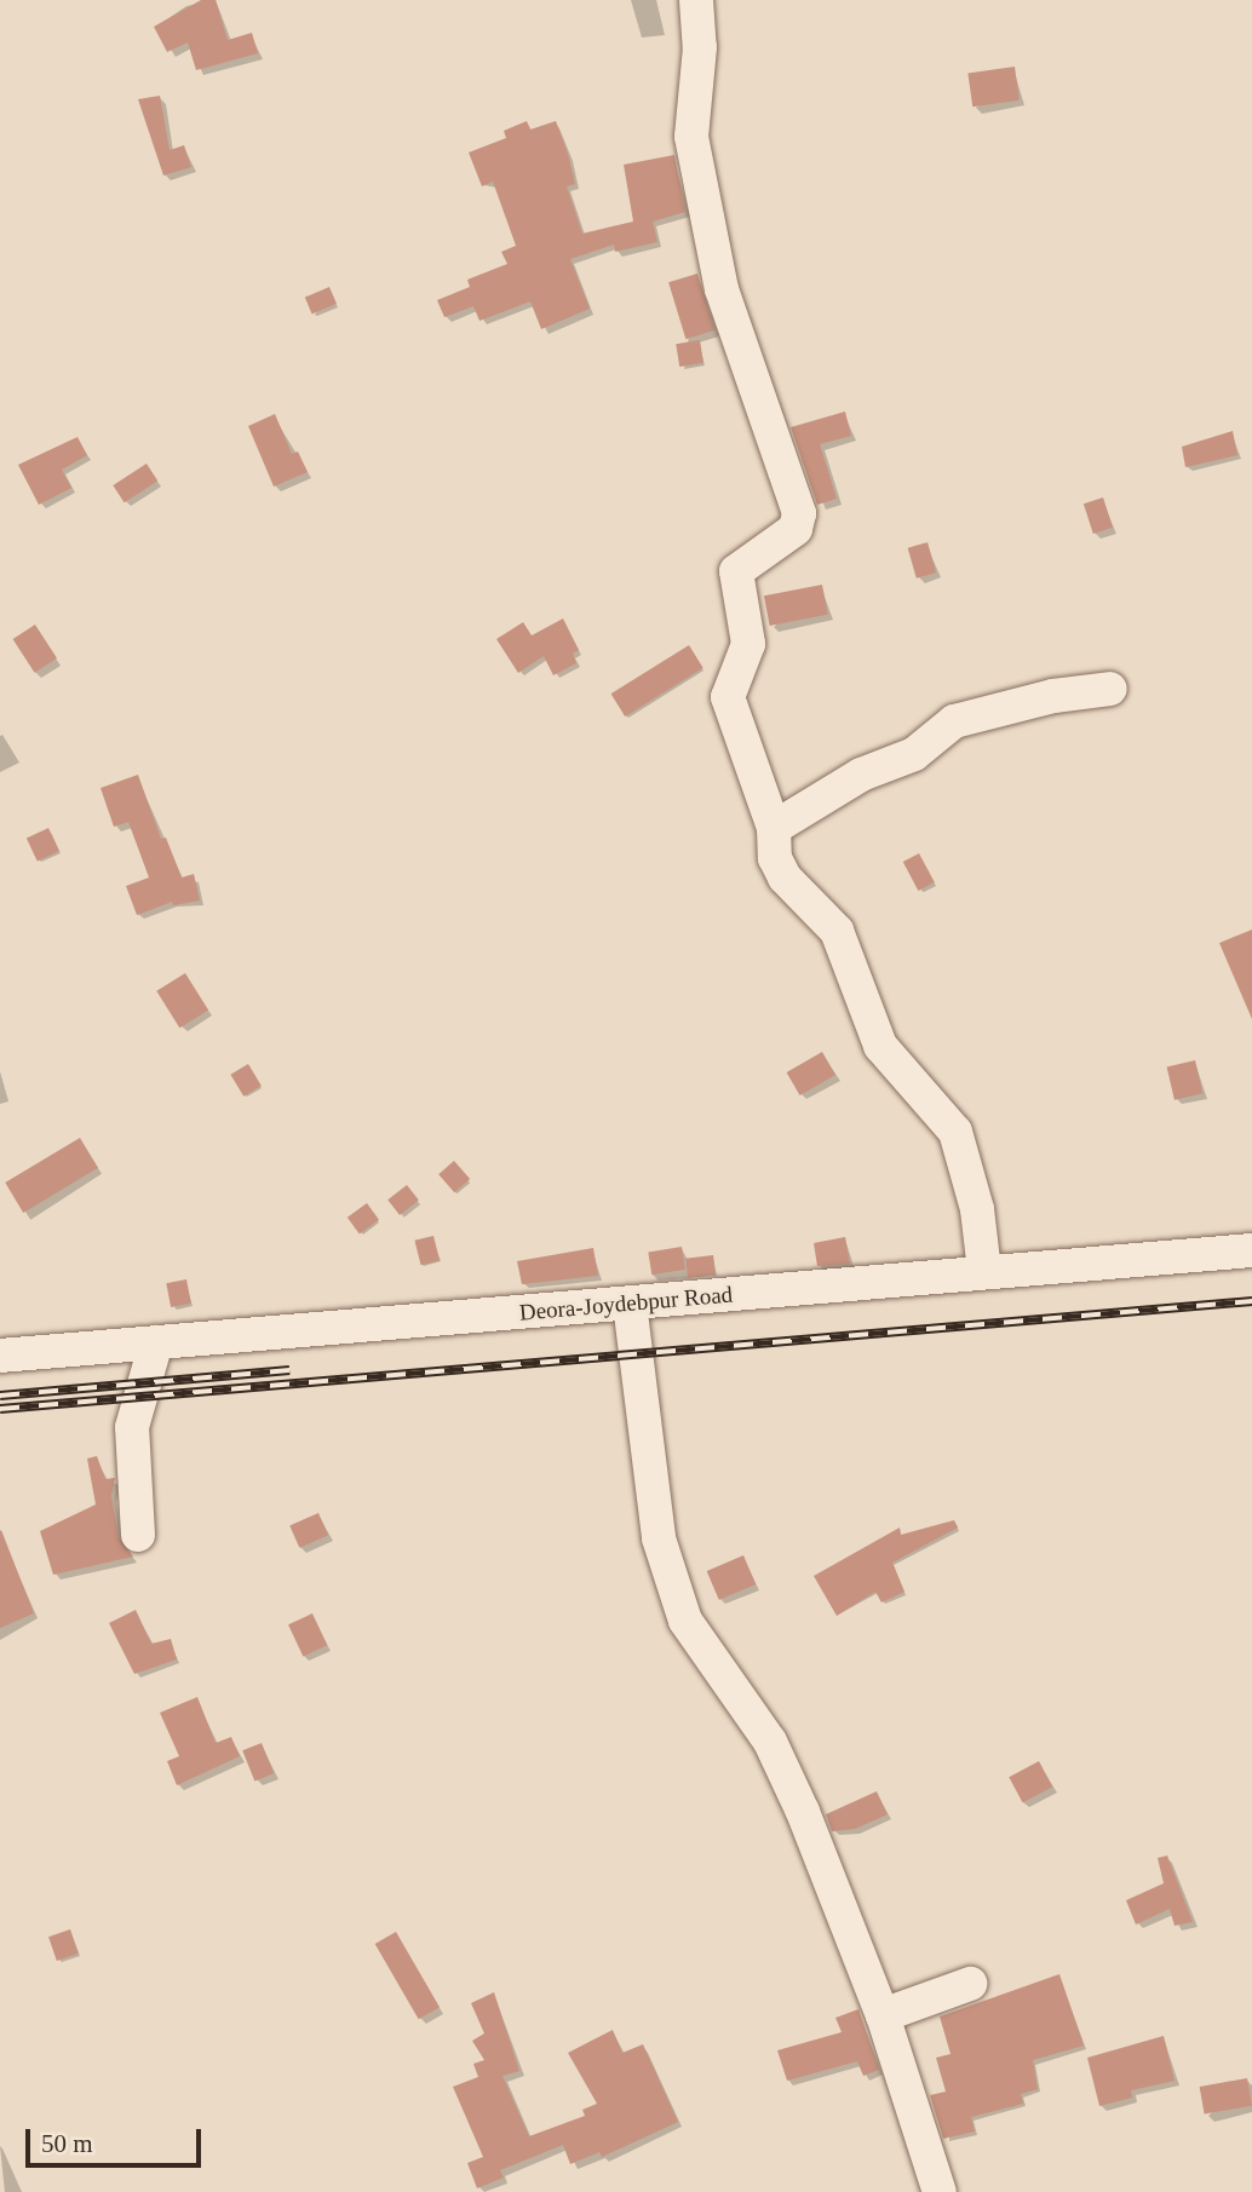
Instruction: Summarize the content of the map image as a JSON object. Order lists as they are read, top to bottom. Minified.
{"streets":{"street":["Deora-Joydebpur Road"]},"scale_bar":"50 m"}
